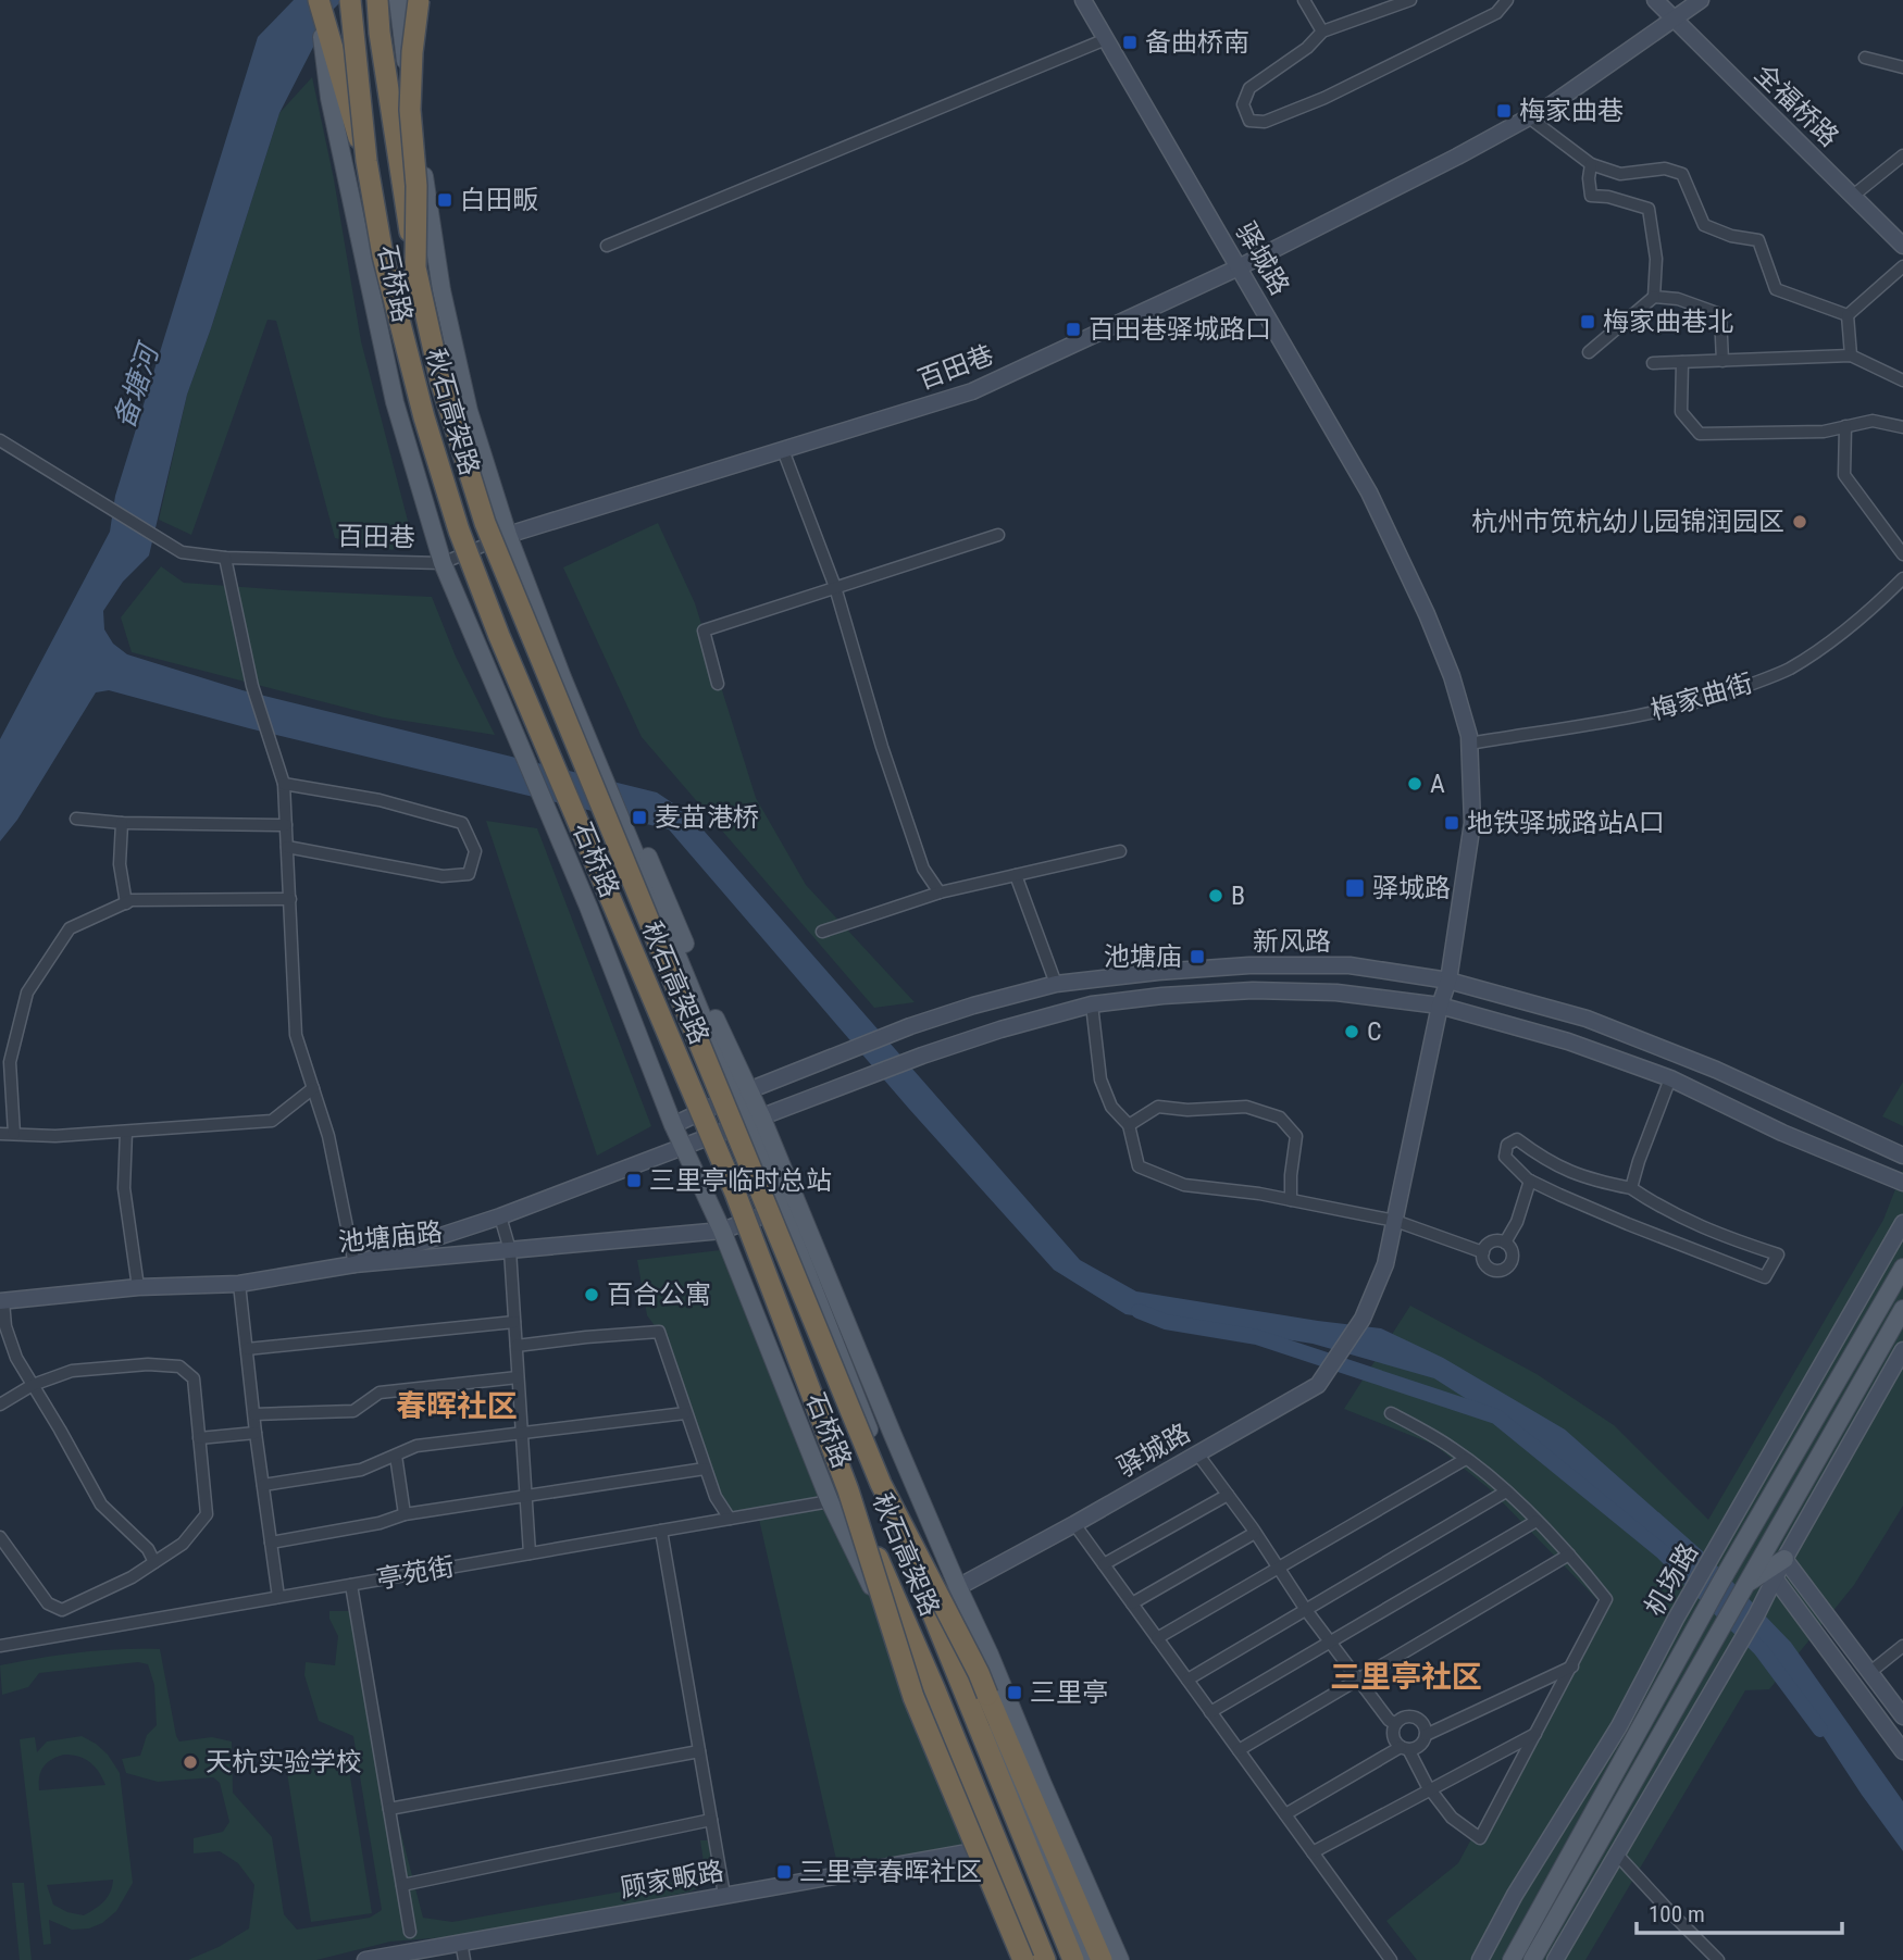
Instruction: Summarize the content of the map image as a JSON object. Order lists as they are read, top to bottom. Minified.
{"streets":{"highway":["秋石高架路"],"main road":["石桥路","机场路"],"street":["全福桥路","驿城路","百田巷","梅家曲街","新风路","池塘庙路","亭苑街","顾家畈路"]},"crossings":[["全福桥路","百田巷"],["驿城路","石桥路"],["驿城路","百田巷"],["驿城路","梅家曲街"],["驿城路","新风路"],["石桥路","百田巷"],["石桥路","秋石高架路"],["石桥路","新风路"],["石桥路","池塘庙路"],["石桥路","亭苑街"],["石桥路","顾家畈路"],["秋石高架路","亭苑街"],["新风路","池塘庙路"]],"districts":["春晖社区","三里亭社区"],"water":["备塘河"],"places":{"transit":["备曲桥南","梅家曲巷","白田畈","梅家曲巷北","百田巷驿城路口","麦苗港桥","地铁驿城路站A口","驿城路","池塘庙","三里亭临时总站","三里亭","三里亭春晖社区"],"other":["杭州市笕杭幼儿园锦润园区","A","B","C","百合公寓","天杭实验学校"]},"scale_bar":"100 m"}
